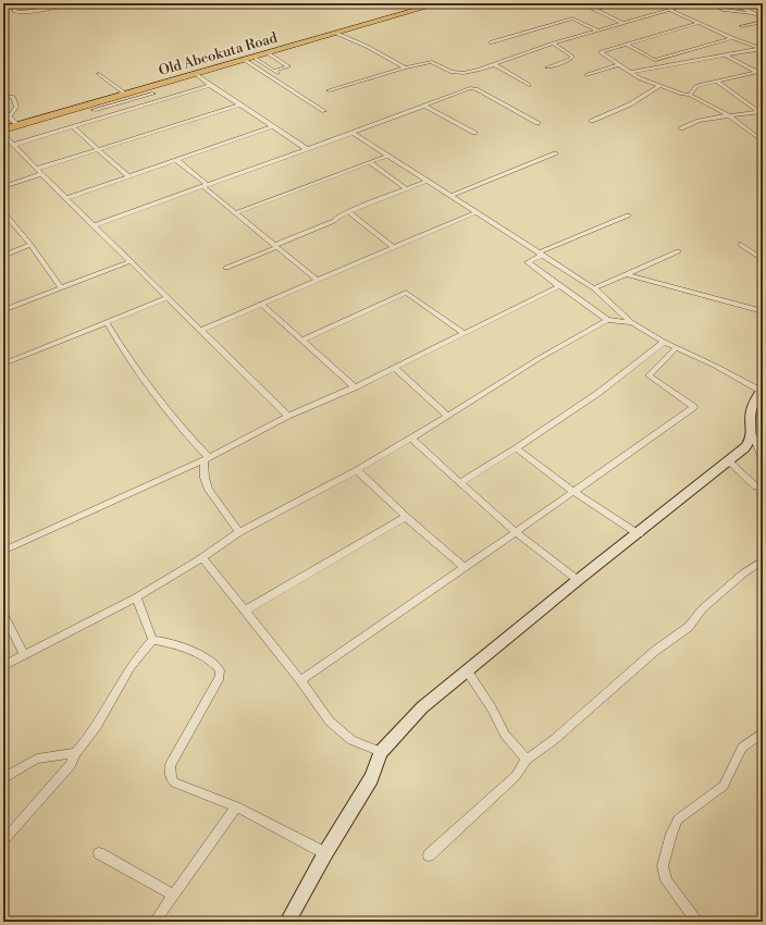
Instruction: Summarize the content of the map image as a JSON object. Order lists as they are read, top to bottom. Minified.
{"streets":{"highway":["Old Abeokuta Road"]}}
